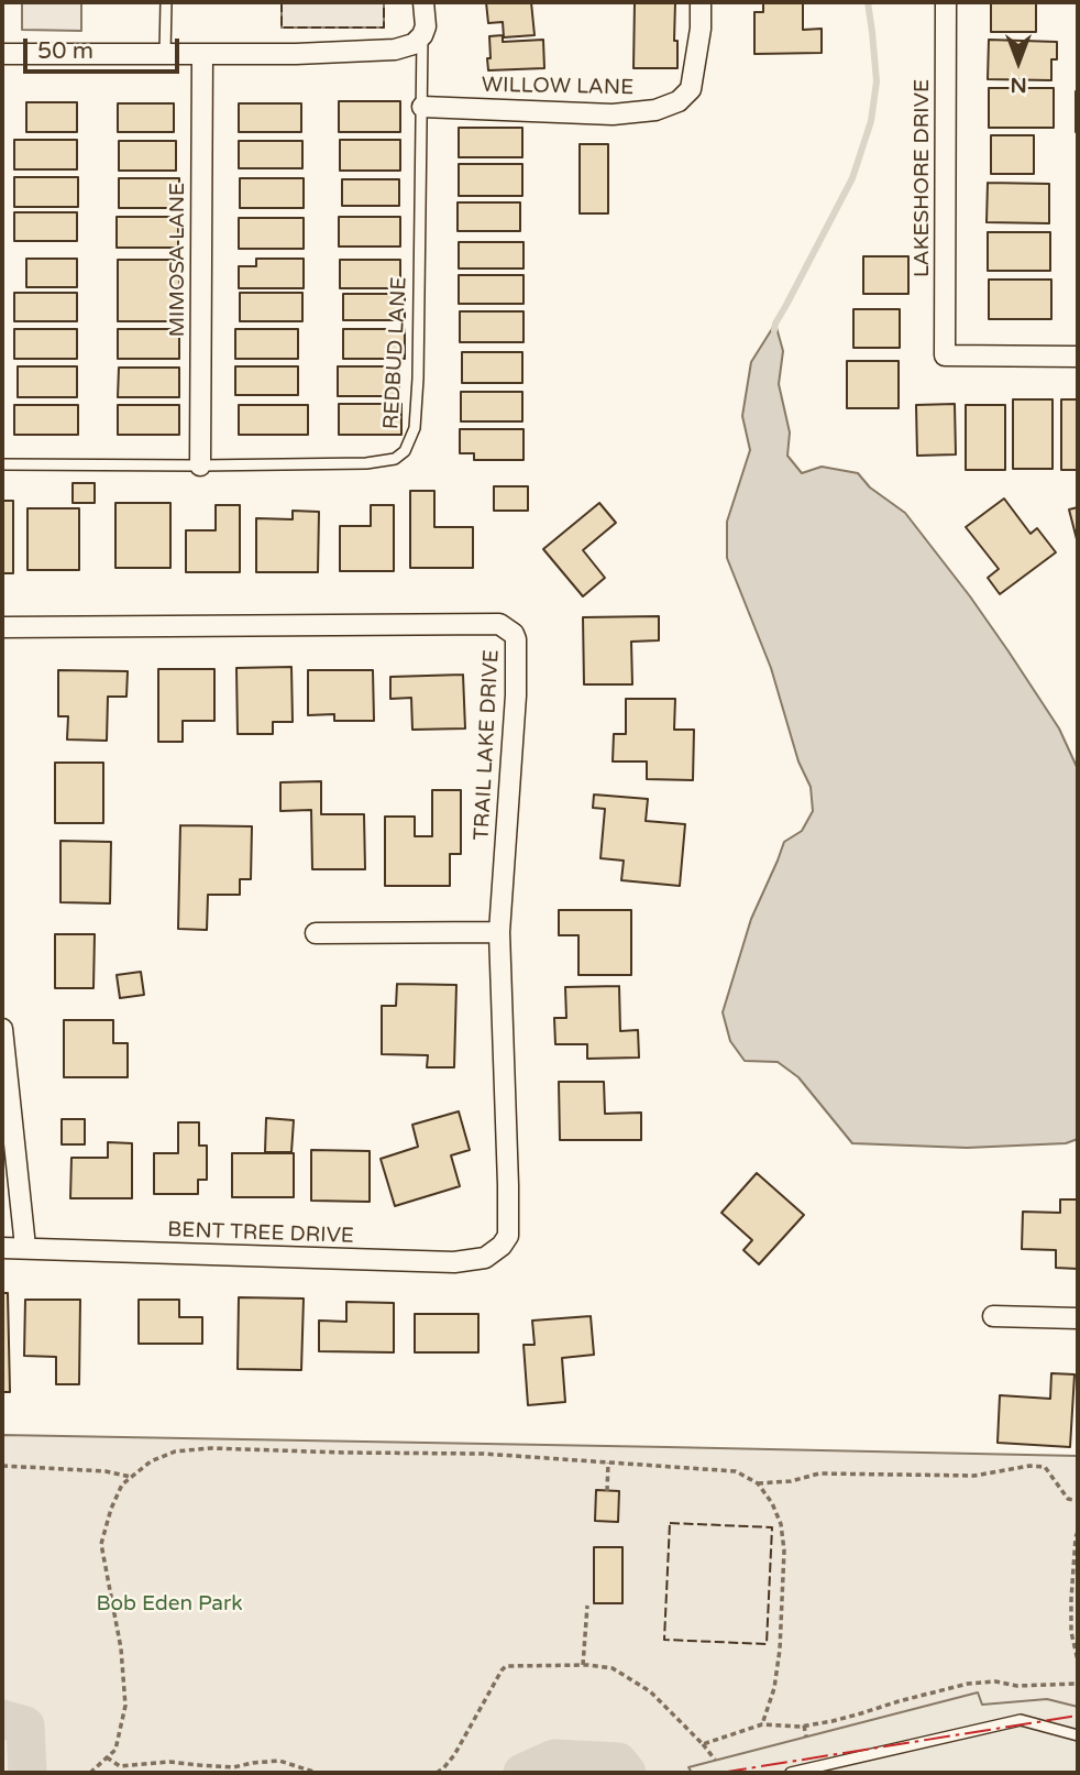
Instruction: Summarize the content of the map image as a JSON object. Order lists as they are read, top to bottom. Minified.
{"streets":{"street":["WILLOW LANE","LAKESHORE DRIVE","MIMOSA LANE","TRAIL LAKE DRIVE","BENT TREE DRIVE"],"lane":["REDBUD LANE"]},"crossings":[["WILLOW LANE","REDBUD LANE"],["MIMOSA LANE","REDBUD LANE"],["TRAIL LAKE DRIVE","BENT TREE DRIVE"]],"parks":["Bob Eden Park"],"scale_bar":"50 m","north":"bottom"}
